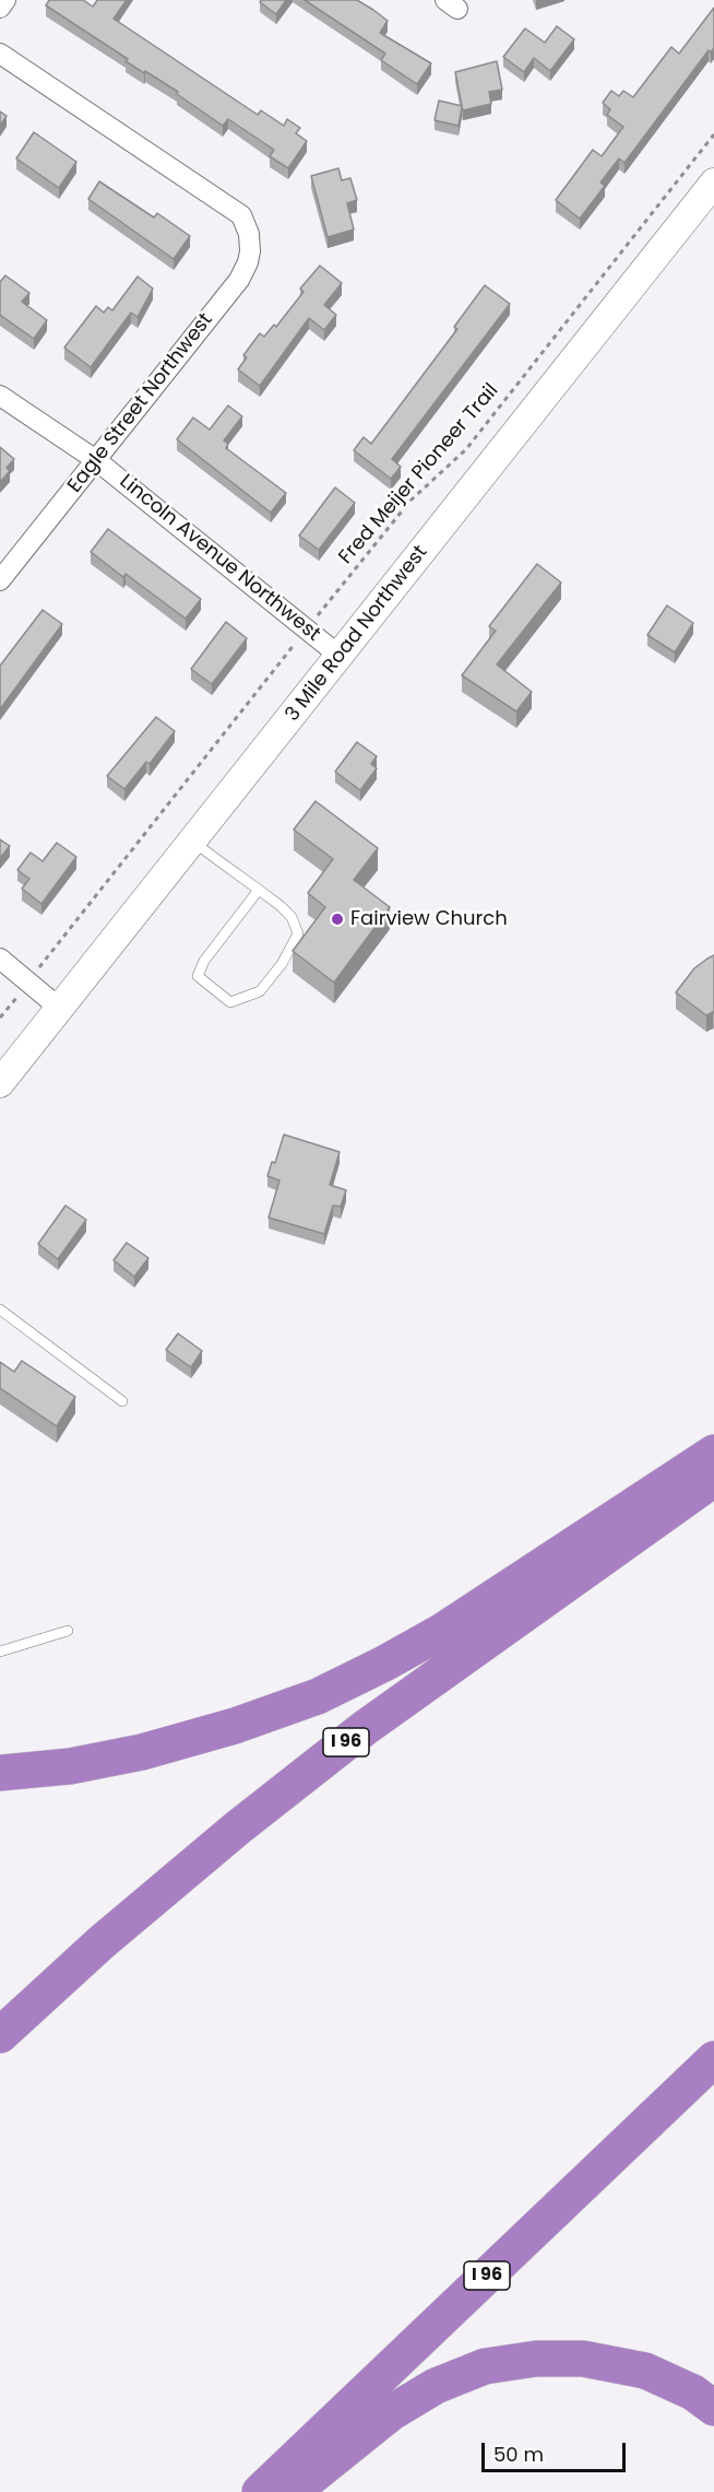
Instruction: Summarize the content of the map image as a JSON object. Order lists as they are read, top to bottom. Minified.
{"streets":{"highway":["I 96"],"main road":["3 Mile Road Northwest"],"street":["Eagle Street Northwest","Lincoln Avenue Northwest"],"path":["Fred Meijer Pioneer Trail"]},"crossings":[["Eagle Street Northwest","Lincoln Avenue Northwest"],["Fred Meijer Pioneer Trail","Lincoln Avenue Northwest"],["Lincoln Avenue Northwest","3 Mile Road Northwest"]],"places":["Fairview Church"],"scale_bar":"50 m"}
